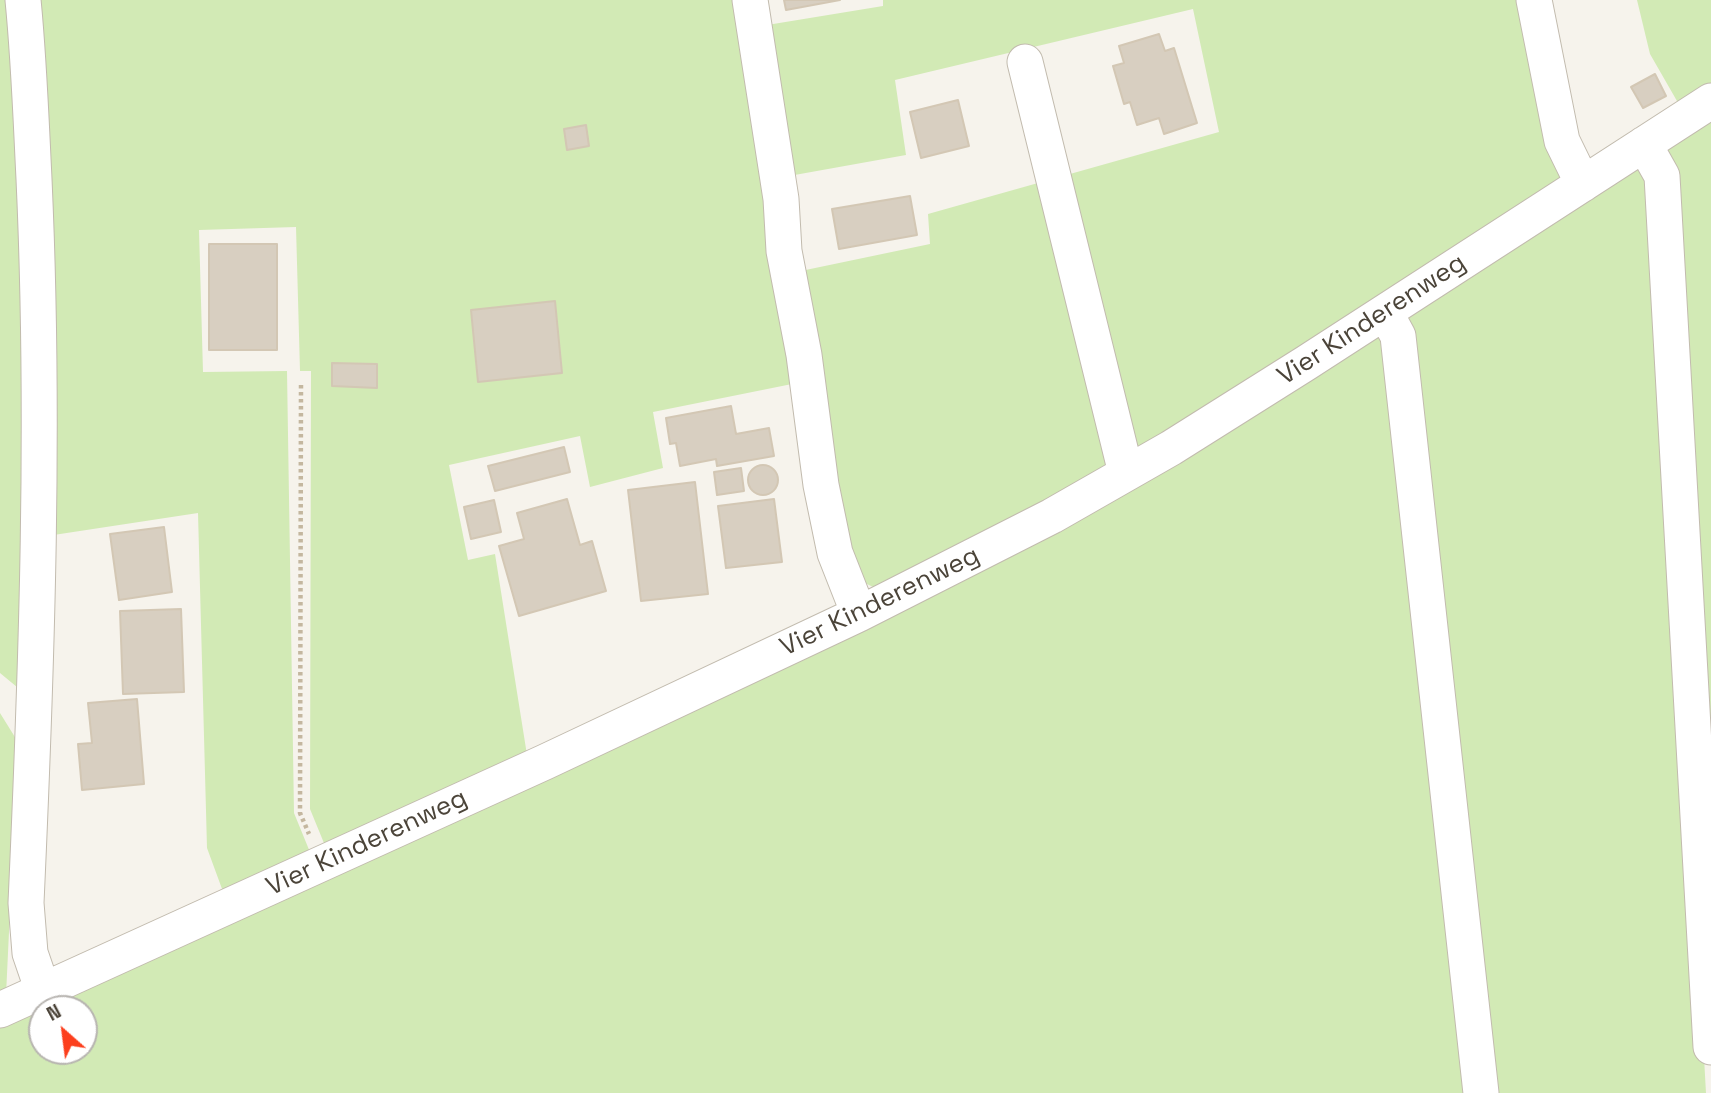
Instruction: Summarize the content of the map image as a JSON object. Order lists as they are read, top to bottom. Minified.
{"streets":{"street":["Vier Kinderenweg"]},"north":"top left"}
